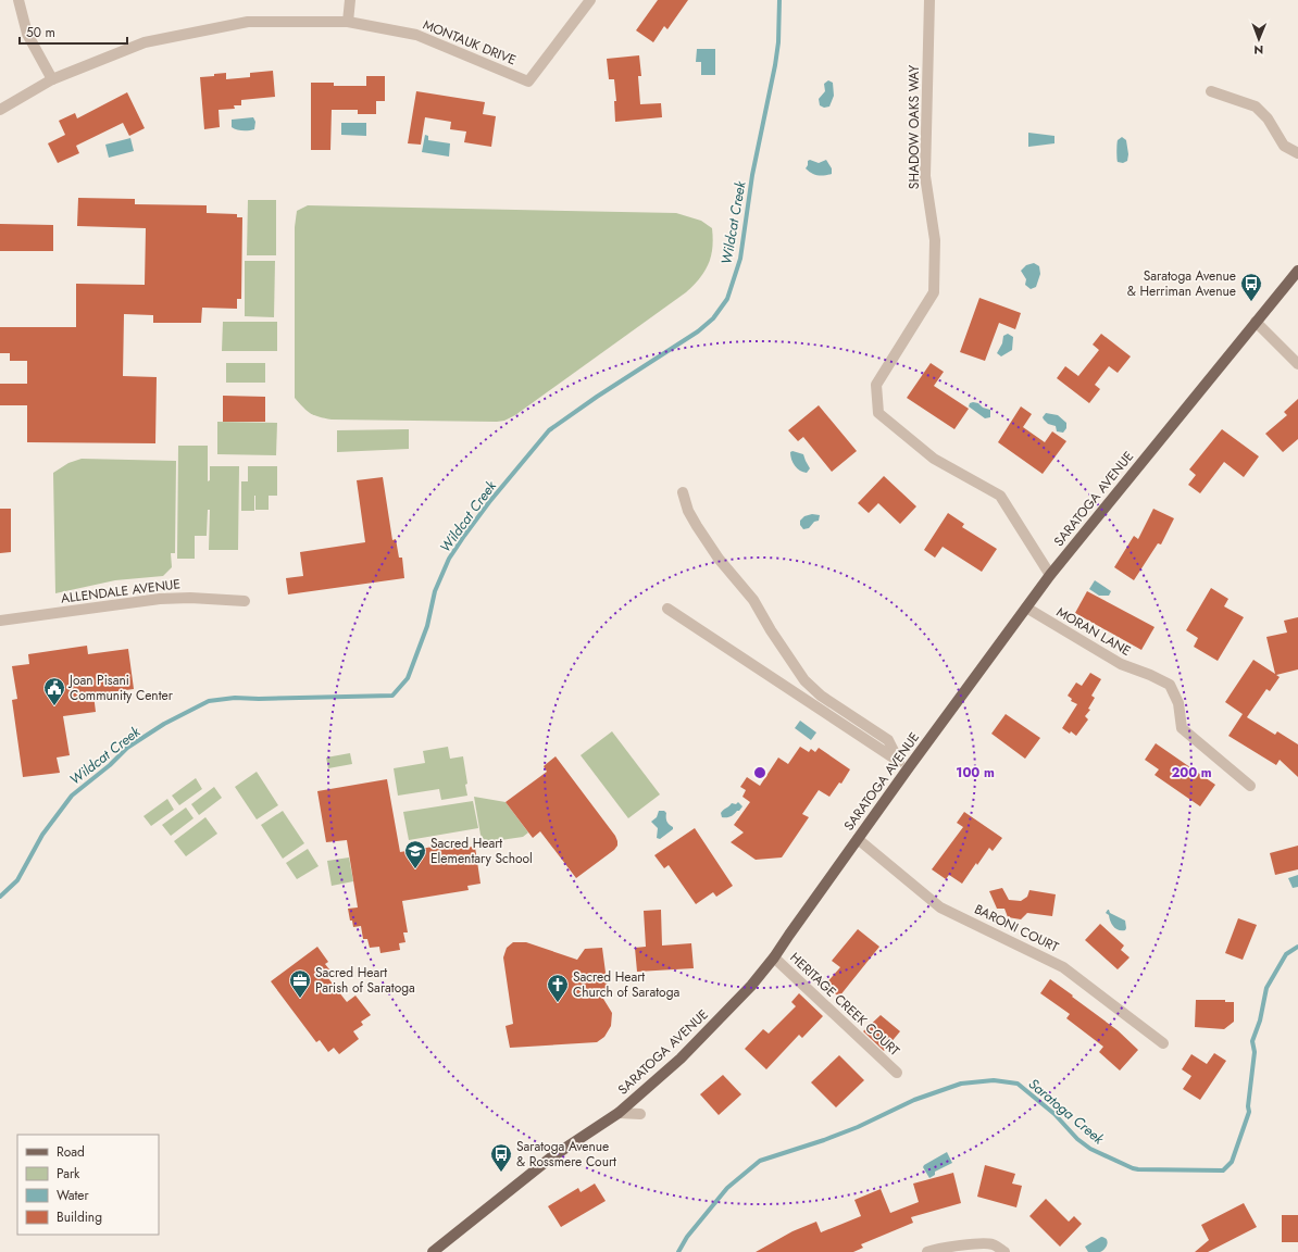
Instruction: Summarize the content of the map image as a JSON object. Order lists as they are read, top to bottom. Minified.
{"streets":{"main road":["SARATOGA AVENUE"],"street":["MONTAUK DRIVE","SHADOW OAKS WAY","ALLENDALE AVENUE","MORAN LANE","BARONI COURT","HERITAGE CREEK COURT"]},"crossings":[["SHADOW OAKS WAY","SARATOGA AVENUE"],["SARATOGA AVENUE","MORAN LANE"],["SARATOGA AVENUE","BARONI COURT"],["SARATOGA AVENUE","HERITAGE CREEK COURT"]],"water":["Wildcat Creek","Saratoga Creek"],"places":{"bus stop":["Saratoga Avenue & Herriman Avenue","Saratoga Avenue & Rossmere Court"],"public building":["Joan Pisani Community Center"],"school or university":["Sacred Heart Elementary School"],"office":["Sacred Heart Parish of Saratoga"],"church":["Sacred Heart Church of Saratoga"]},"legend":["Road","Park","Water","Building"],"scale_bar":"50 m","north":"bottom","rings":["100 m","200 m"]}
